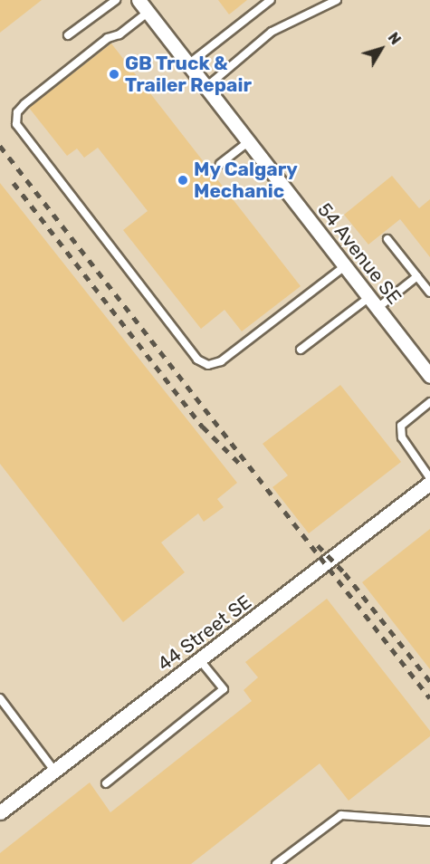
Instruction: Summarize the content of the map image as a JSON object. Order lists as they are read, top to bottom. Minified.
{"streets":{"street":["54 Avenue SE","44 Street SE"]},"places":["GB Truck & Trailer Repair","My Calgary Mechanic"],"north":"top right"}
